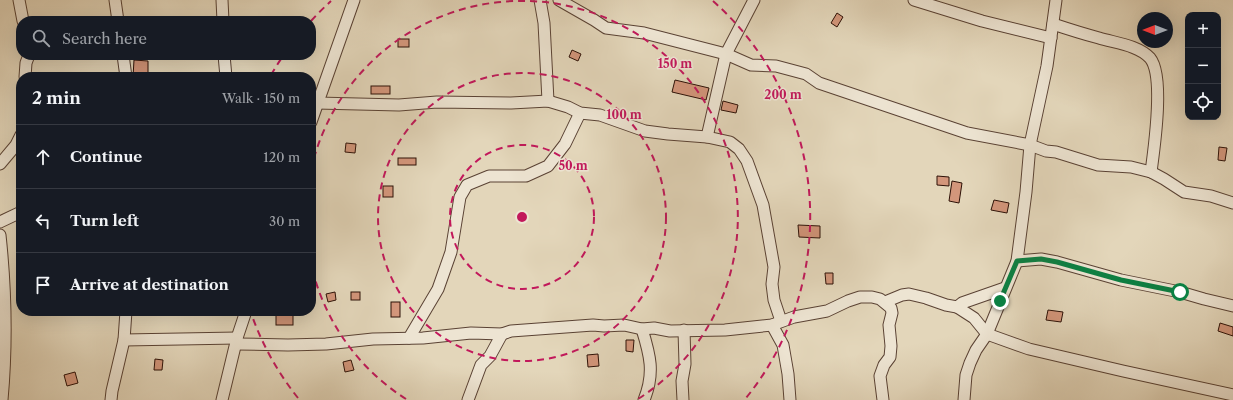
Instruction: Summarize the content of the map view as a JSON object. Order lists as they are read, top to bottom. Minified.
{"north":"left","page":{"map_buttons":["+","−"],"search":"Search here","heading":["2 min","Walk · 150 m"],"list":[["Continue","120 m"],["Turn left","30 m"],"Arrive at destination"]},"rings":["150 m","200 m","100 m","50 m"]}
